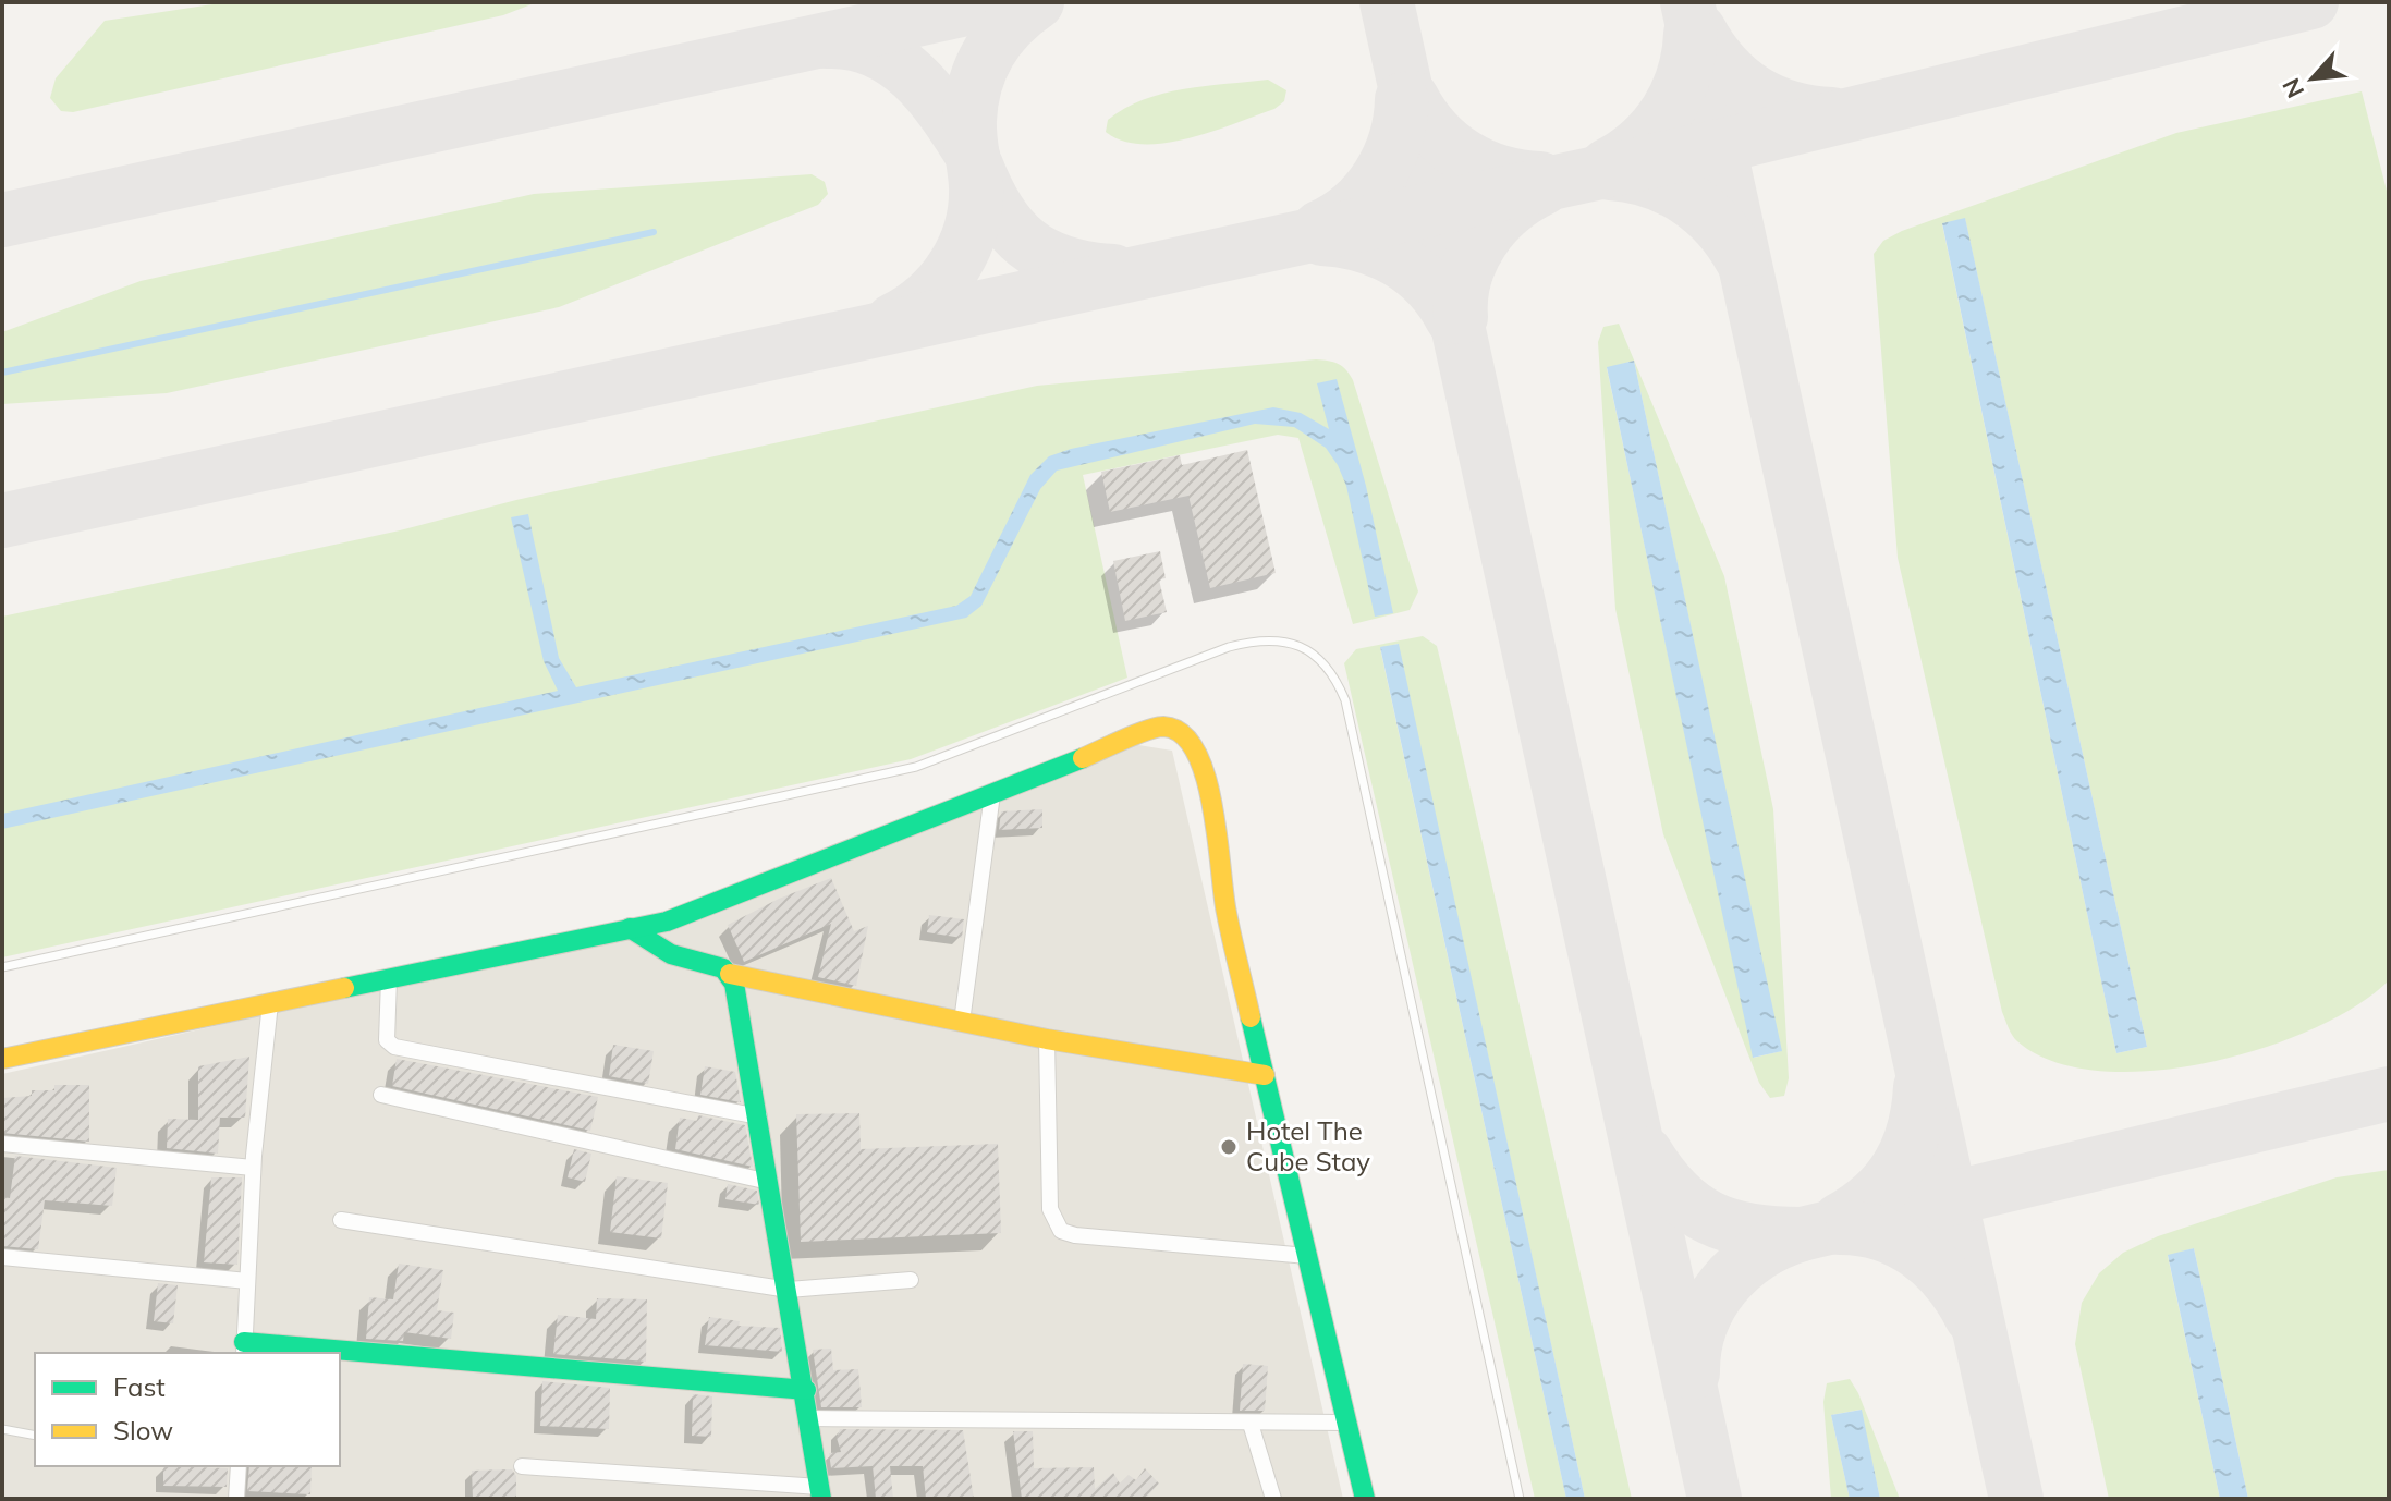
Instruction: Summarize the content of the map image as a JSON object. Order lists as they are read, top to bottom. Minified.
{"places":["Hotel The Cube Stay"],"legend":["Fast","Slow"],"north":"bottom left"}
